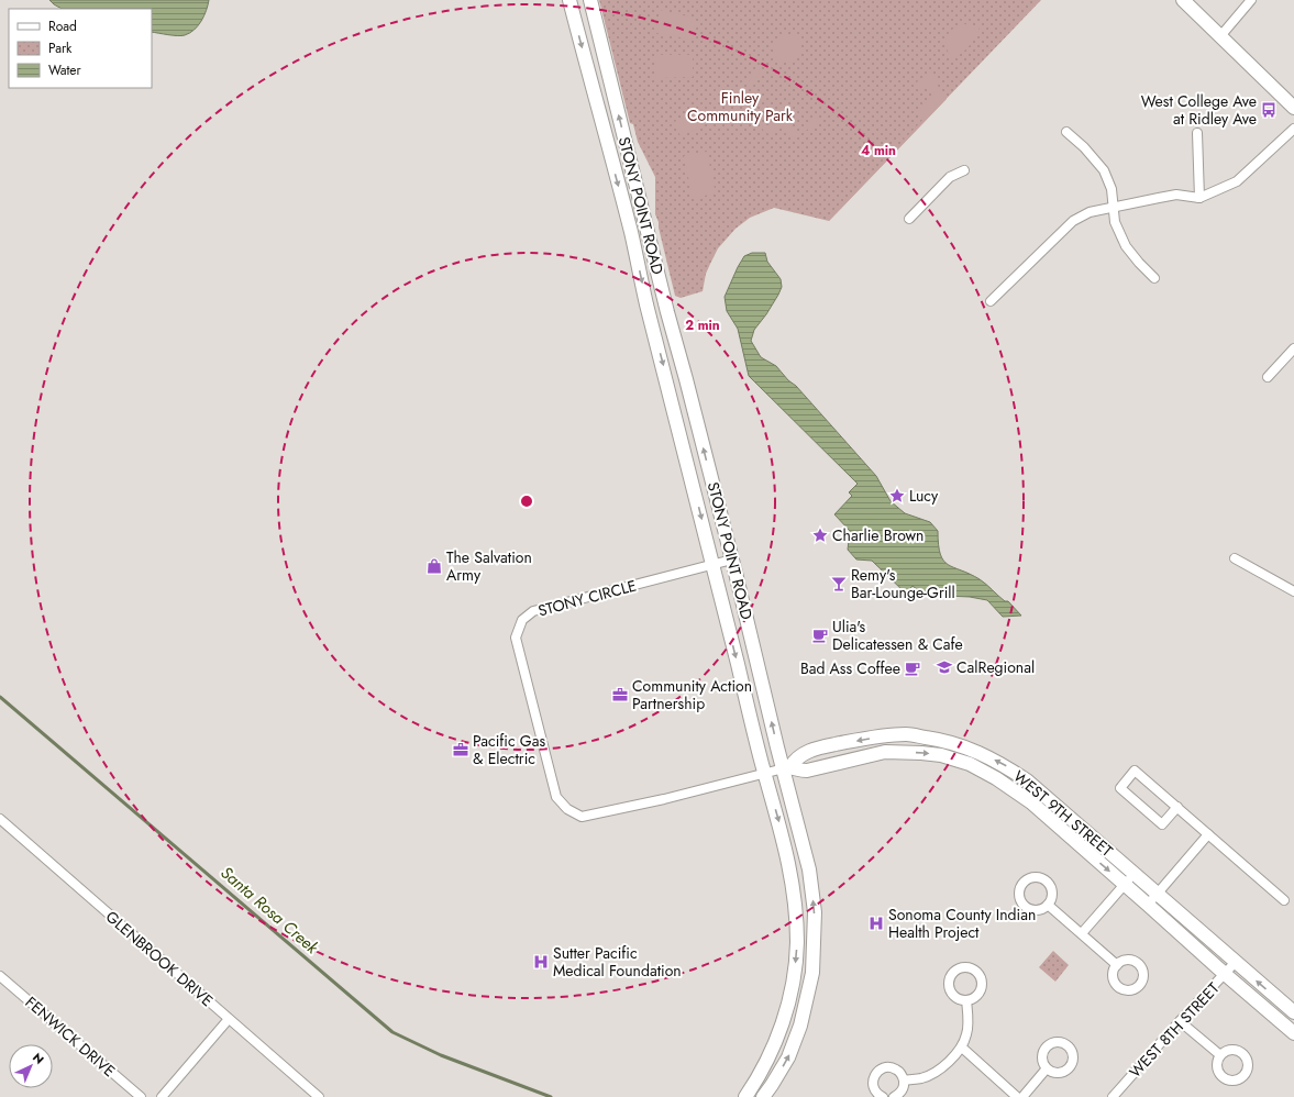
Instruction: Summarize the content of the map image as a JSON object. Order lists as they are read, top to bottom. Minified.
{"streets":{"main road":["STONY POINT ROAD","WEST 9TH STREET"],"street":["STONY CIRCLE","GLENBROOK DRIVE","WEST 8TH STREET","FENWICK DRIVE"]},"crossings":[["STONY POINT ROAD","STONY CIRCLE"],["STONY POINT ROAD","WEST 9TH STREET"],["STONY CIRCLE","WEST 9TH STREET"],["WEST 9TH STREET","WEST 8TH STREET"]],"water":["Santa Rosa Creek"],"parks":["Finley Community Park"],"places":{"bus stop":["West College Ave at Ridley Ave"],"place":["Lucy","Charlie Brown"],"shop":["The Salvation Army"],"bar":["Remy's Bar-Lounge-Grill"],"cafe":["Ulia's Delicatessen & Cafe","Bad Ass Coffee"],"school or university":["CalRegional"],"office":["Community Action Partnership","Pacific Gas & Electric"],"hospital":["Sonoma County Indian Health Project","Sutter Pacific Medical Foundation"]},"legend":["Road","Park","Water"],"north":"top right","rings":["4 min","2 min"]}
